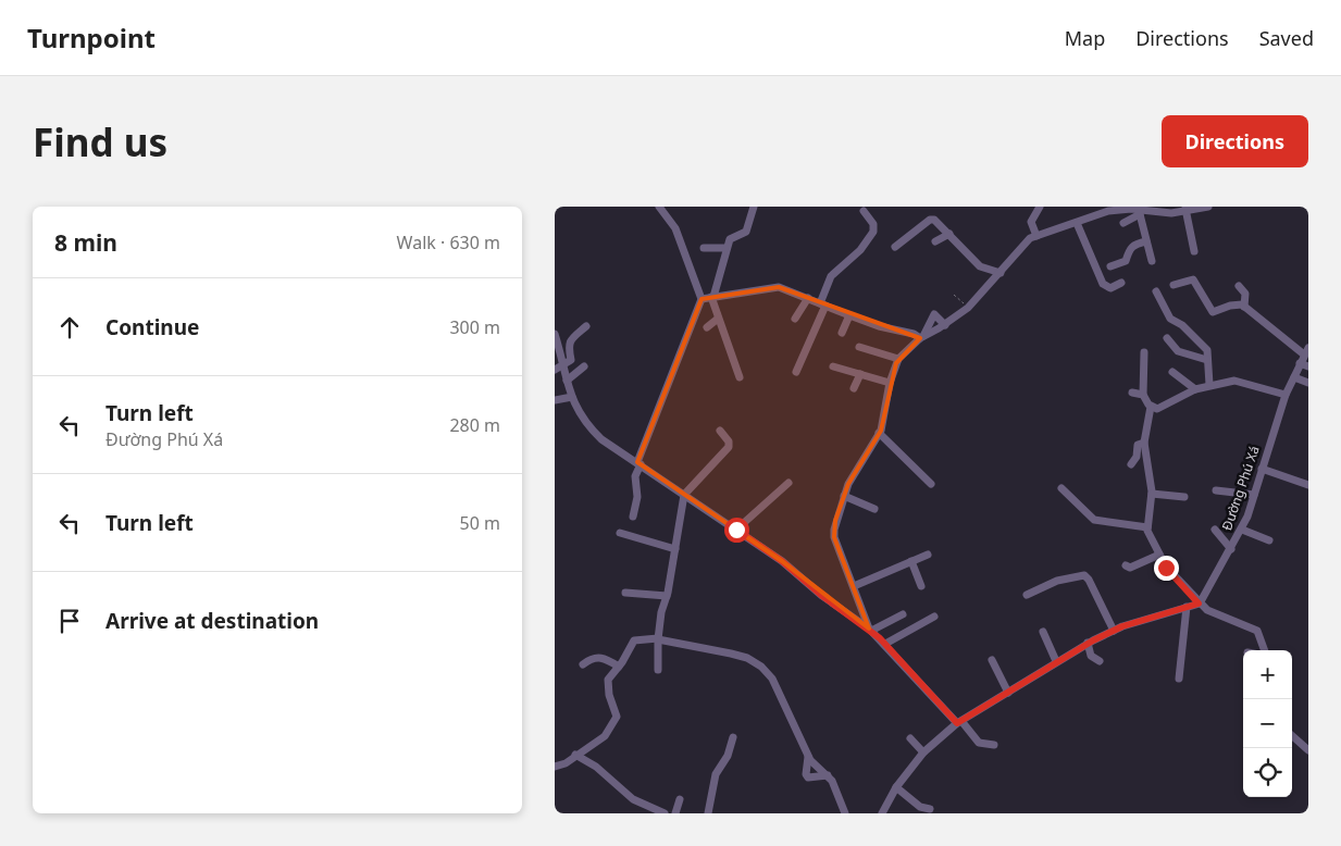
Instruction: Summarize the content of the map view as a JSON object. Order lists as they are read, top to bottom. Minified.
{"streets":{"street":["Đường Phú Xá"]},"page":{"header":"Turnpoint","nav":["Map","Directions","Saved"],"buttons":"Directions","title":"Find us","heading":["8 min","Walk · 630 m"],"list":[["Continue","300 m"],["Turn left","Đường Phú Xá","280 m"],["Turn left","50 m"],"Arrive at destination"],"map_buttons":["+","−"]}}
